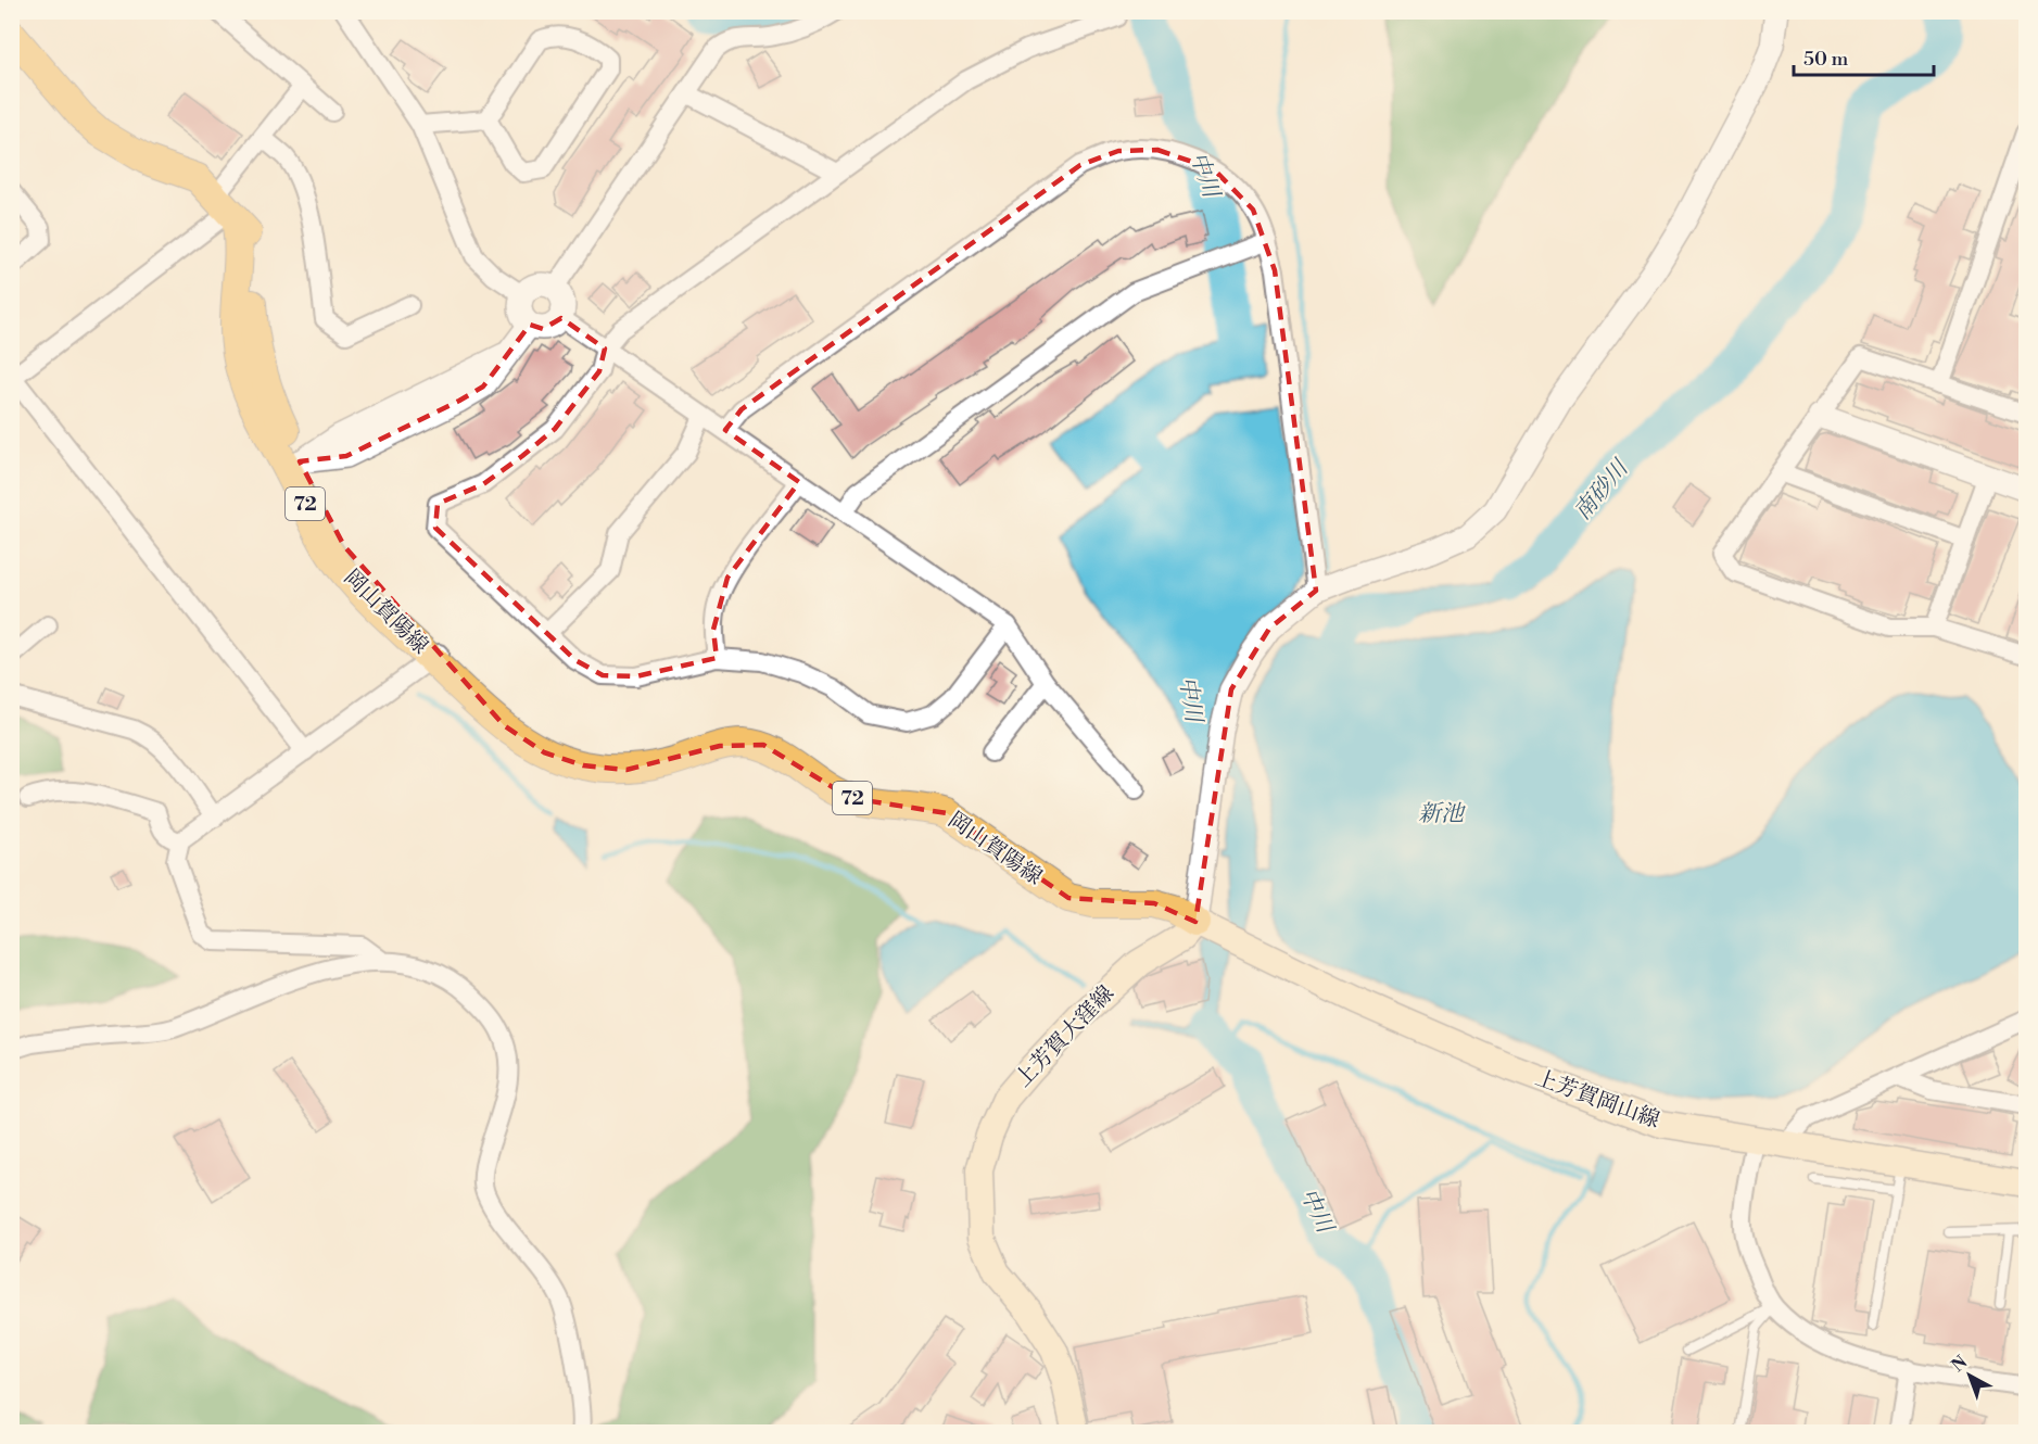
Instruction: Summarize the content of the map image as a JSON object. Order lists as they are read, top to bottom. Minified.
{"streets":{"main road":["72","岡山賀陽線","上芳賀大窪線","上芳賀岡山線"]},"crossings":[["岡山賀陽線","上芳賀大窪線"],["岡山賀陽線","上芳賀岡山線"],["上芳賀大窪線","上芳賀岡山線"]],"water":["中川","南砂川","新池"],"scale_bar":"50 m","north":"top left"}
